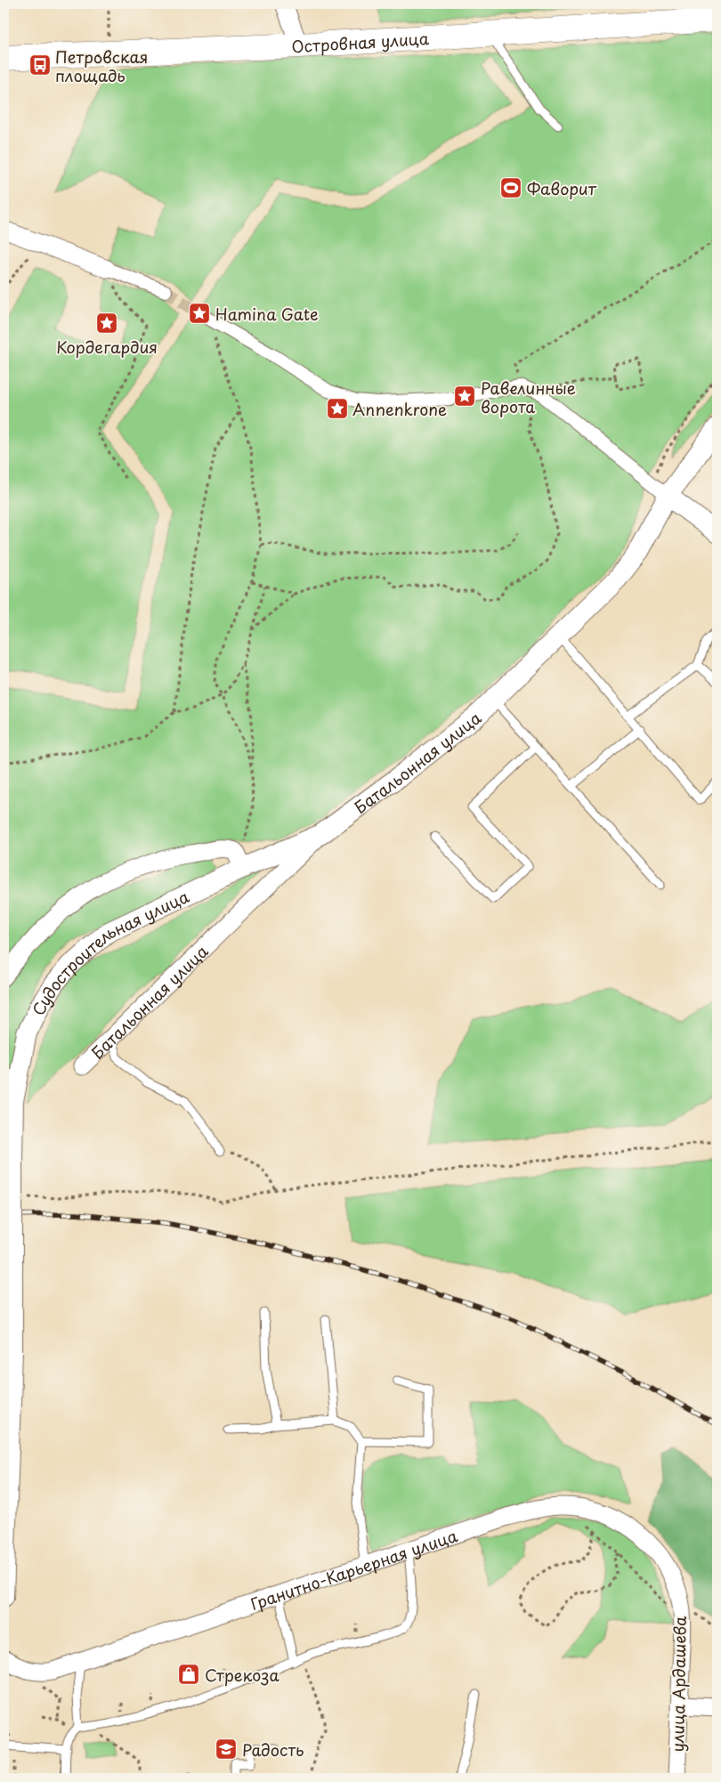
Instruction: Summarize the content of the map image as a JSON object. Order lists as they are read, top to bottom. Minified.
{"streets":{"main road":["Островная улица"],"street":["Батальонная улица","Судостроительная улица","Гранитно-Карьерная улица","улица Ардашева"]},"crossings":[["Батальонная улица","Судостроительная улица"],["Гранитно-Карьерная улица","улица Ардашева"]],"places":{"bus stop":["Петровская площадь"],"sports":["Фаворит"],"place":["Hamina Gate","Кордегардия","Равелинные ворота","Annenkrone"],"shop":["Стрекоза"],"school or university":["Радость"]}}
